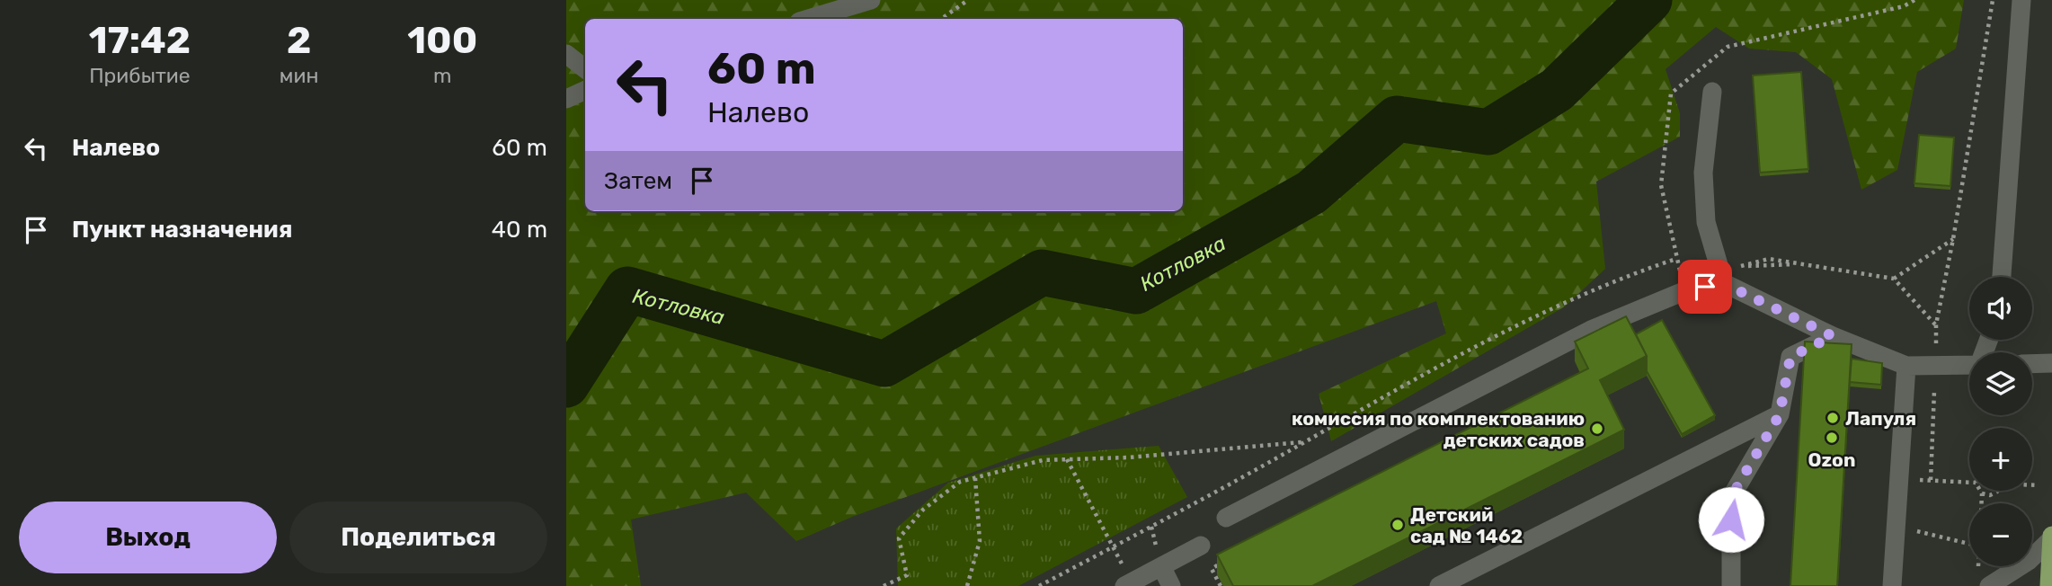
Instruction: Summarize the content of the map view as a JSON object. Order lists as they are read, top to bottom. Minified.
{"water":["Котловка"],"places":["Лапуля","комиссия по комплектованию детских садов","Ozon","Детский сад № 1462"],"page":{"eta":["17:42","Прибытие","2","мин","100","m"],"turn":["60 m","Налево"],"list":[{"name":"Налево","value":"60 m"},{"name":"Пункт назначения","value":"40 m"}],"then":"Затем","map_buttons":["+","−"],"buttons":["Выход","Поделиться"]}}
